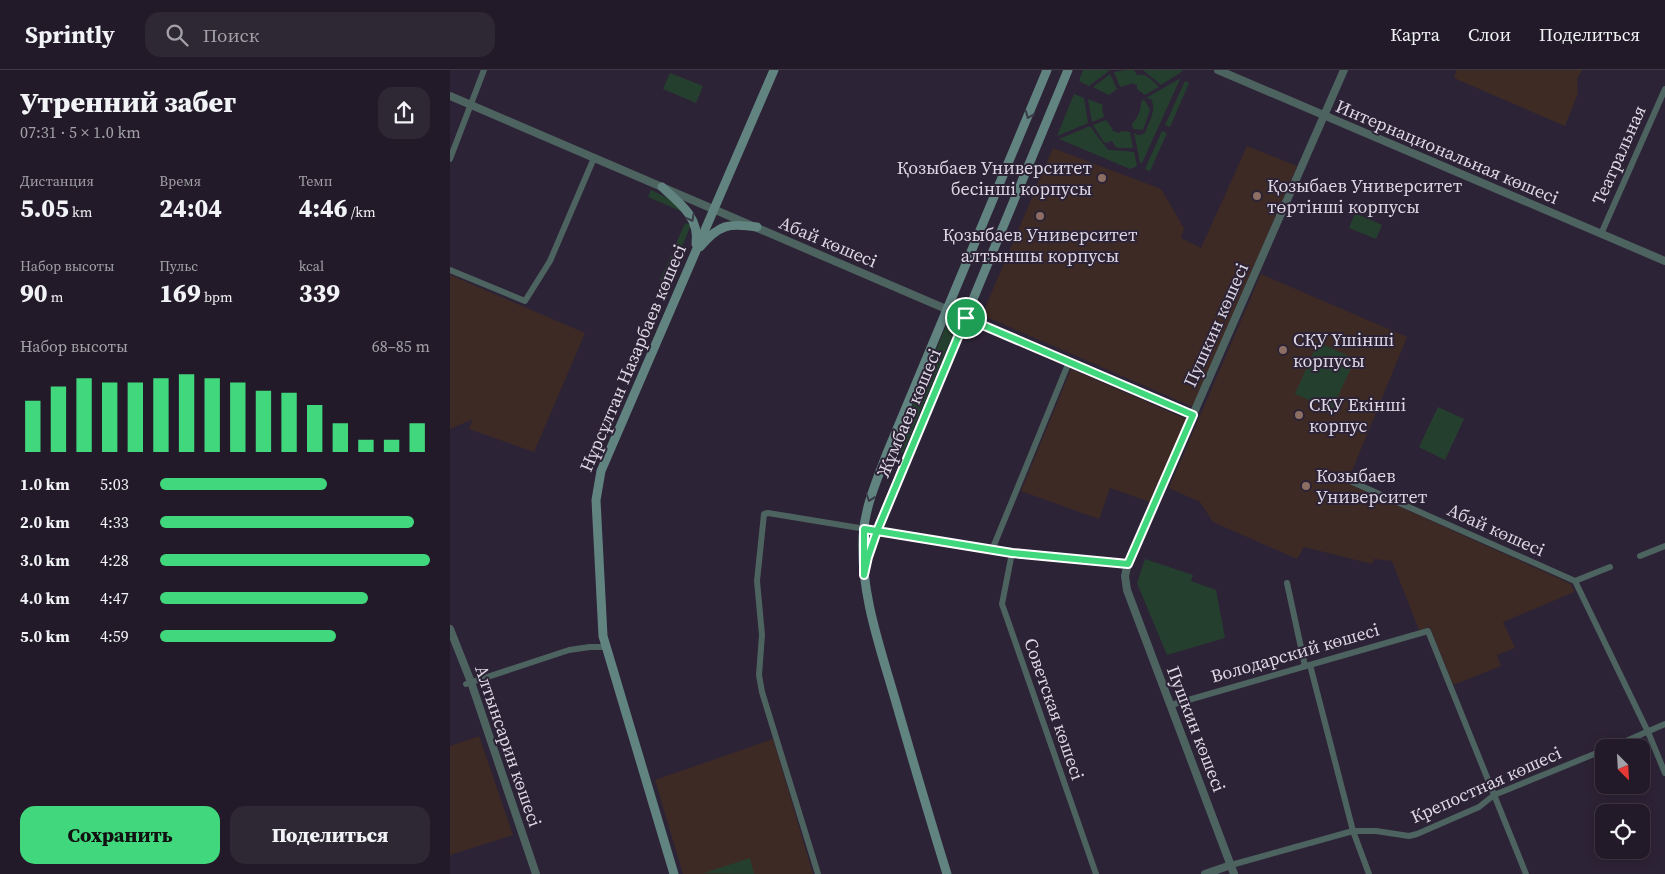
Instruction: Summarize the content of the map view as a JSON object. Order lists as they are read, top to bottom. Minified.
{"streets":{"main road":["Нұрсұлтан Назарбаев көшесі","Жұмбаев көшесі"],"street":["Интернациональная көшесі","Театральная","Абай көшесі","Пушкин көшесі","Володарский көшесі","Советская көшесі","Алтынсарин көшесі","Крепостная көшесі"]},"crossings":[["Интернациональная көшесі","Театральная"],["Интернациональная көшесі","Пушкин көшесі"],["Абай көшесі","Пушкин көшесі"],["Абай көшесі","Нұрсұлтан Назарбаев көшесі"],["Абай көшесі","Жұмбаев көшесі"],["Пушкин көшесі","Володарский көшесі"],["Пушкин көшесі","Крепостная көшесі"],["Володарский көшесі","Крепостная көшесі"]],"places":["Қозыбаев Университет бесінші корпусы","Қозыбаев Университет төртінші корпусы","Қозыбаев Университет алтыншы корпусы","СҚУ Үшінші корпусы","СҚУ Екінші корпус","Козыбаев Университет"],"north":"bottom right","page":{"header":"Sprintly","search":"Поиск","nav":["Карта","Слои","Поделиться"],"heading":["Утренний забег","07:31 · 5 × 1.0 km"],"stats":[["Дистанция","5.05 km"],["Время","24:04"],["Темп","4:46 /km"],["Набор высоты","90 m"],["Пульс","169 bpm"],["kcal","339"]],"chart":["Набор высоты","68–85 m"],"list":[{"name":"1.0 km","note":"5:03"},{"name":"2.0 km","note":"4:33"},{"name":"3.0 km","note":"4:28"},{"name":"4.0 km","note":"4:47"},{"name":"5.0 km","note":"4:59"}],"buttons":["Сохранить","Поделиться"]}}
